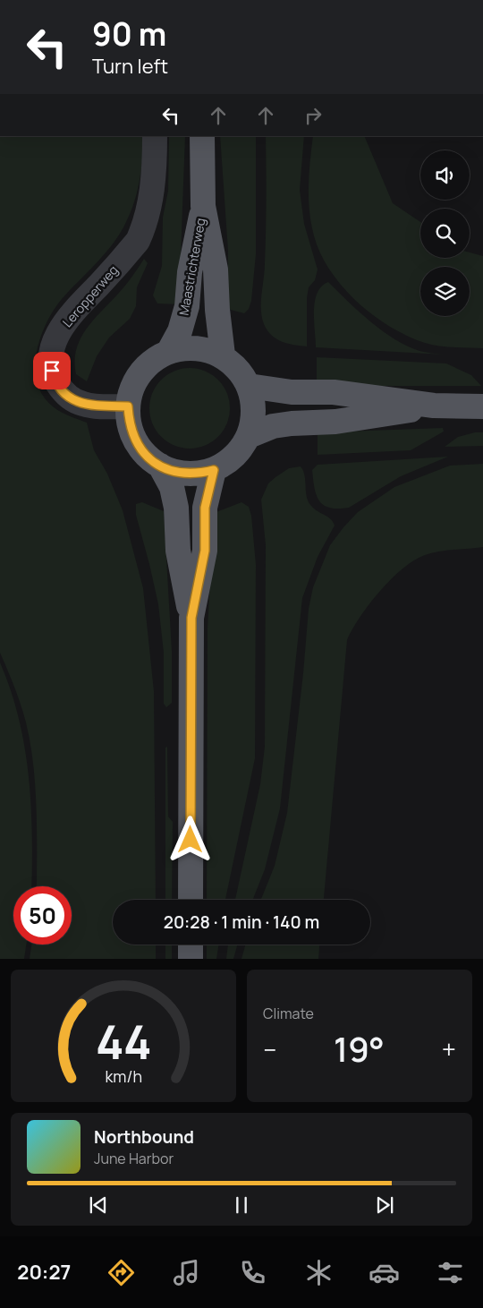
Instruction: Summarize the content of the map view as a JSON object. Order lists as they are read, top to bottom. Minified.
{"streets":{"main road":["Maastrichterweg"],"street":["Leropperweg"]},"crossings":[["Maastrichterweg","Leropperweg"]],"page":{"turn":["90 m","Turn left"],"limit":"50","trip":"20:28 · 1 min · 140 m","tile":"Climate","heat":["−","19°","+"],"song":["Northbound","June Harbor"],"tabs":"20:27","gauge":["44","km/h"]}}
